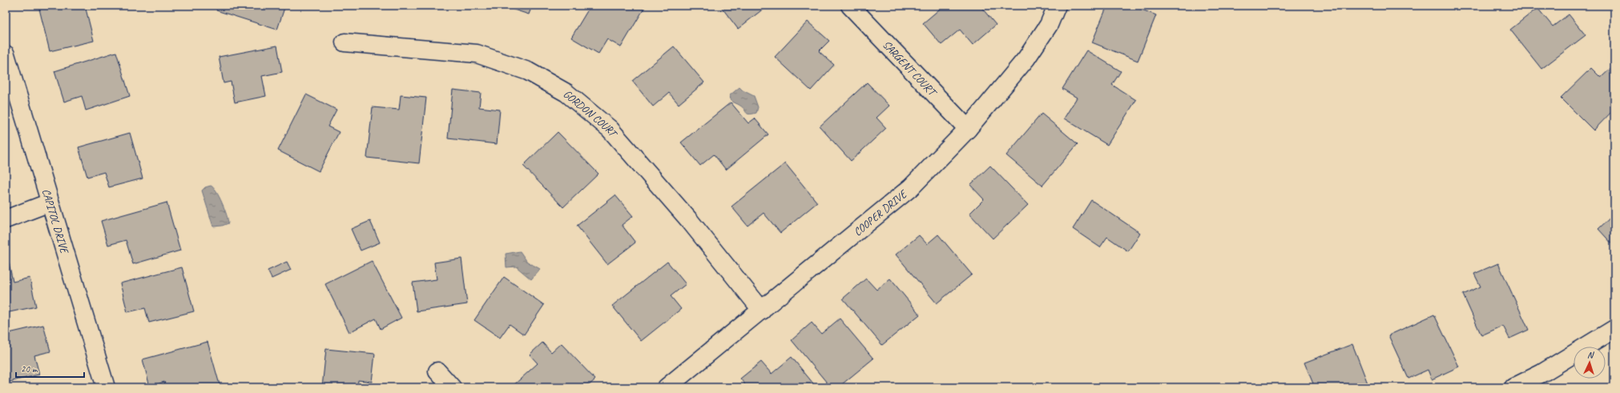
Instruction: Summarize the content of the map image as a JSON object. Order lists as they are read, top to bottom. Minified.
{"streets":{"street":["SARGENT COURT","GORDON COURT","COOPER DRIVE","CAPITOL DRIVE"]},"crossings":[["SARGENT COURT","COOPER DRIVE"],["GORDON COURT","COOPER DRIVE"]],"scale_bar":"20 m","north":"top"}
